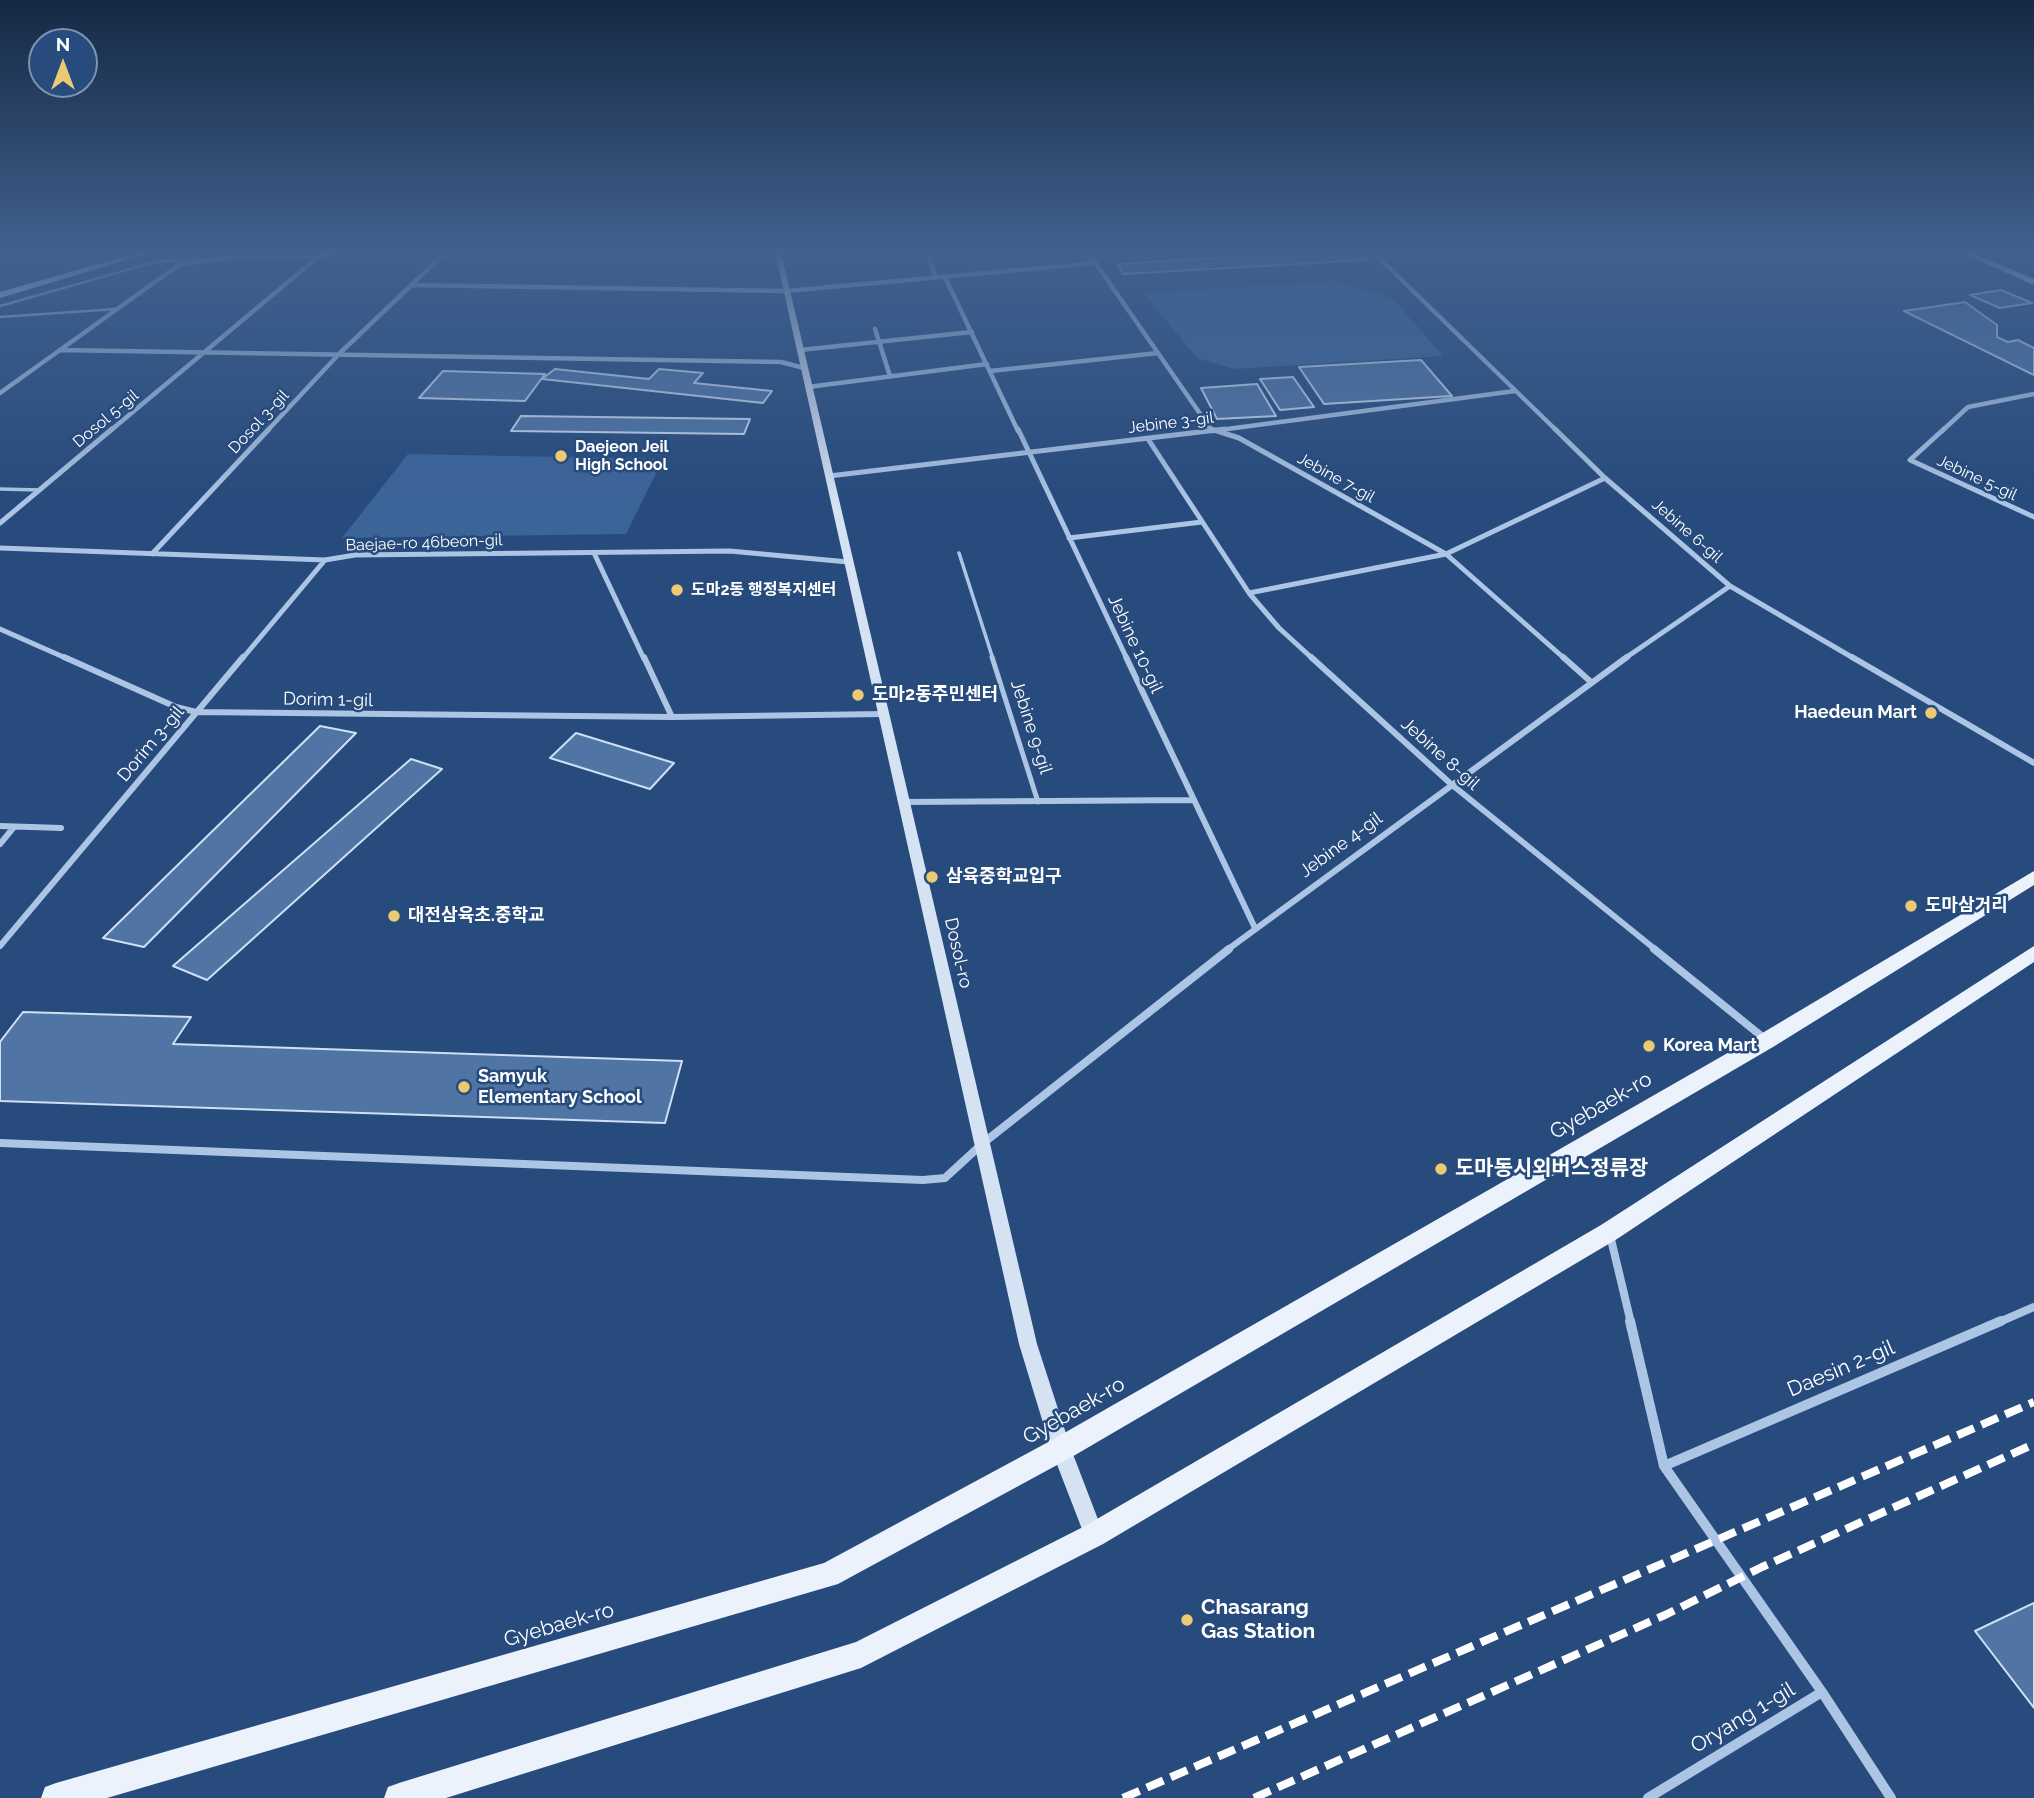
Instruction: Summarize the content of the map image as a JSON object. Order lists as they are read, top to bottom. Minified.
{"streets":{"main road":["Gyebaek-ro"],"street":["Dosol 5-gil","Dosol 3-gil","Jebine 3-gil","Jebine 7-gil","Jebine 5-gil","Jebine 6-gil","Baejae-ro 46beon-gil","Jebine 10-gil","Dorim 1-gil","Jebine 9-gil","Dorim 3-gil","Jebine 8-gil","Jebine 4-gil","Dosol-ro","Daesin 2-gil","Oryang 1-gil"]},"crossings":[["Dosol 3-gil","Baejae-ro 46beon-gil"],["Jebine 3-gil","Jebine 7-gil"],["Jebine 3-gil","Jebine 6-gil"],["Jebine 3-gil","Jebine 10-gil"],["Jebine 3-gil","Jebine 8-gil"],["Jebine 3-gil","Dosol-ro"],["Jebine 7-gil","Jebine 4-gil"],["Jebine 6-gil","Jebine 4-gil"],["Baejae-ro 46beon-gil","Dorim 3-gil"],["Baejae-ro 46beon-gil","Dosol-ro"],["Jebine 10-gil","Jebine 9-gil"],["Jebine 10-gil","Jebine 4-gil"],["Dorim 1-gil","Dorim 3-gil"],["Dorim 1-gil","Dosol-ro"],["Jebine 8-gil","Jebine 4-gil"],["Jebine 8-gil","Gyebaek-ro"],["Jebine 4-gil","Dosol-ro"],["Dosol-ro","Gyebaek-ro"]],"places":["Daejeon Jeil High School","도마2동 행정복지센터","도마2동주민센터","Haedeun Mart","삼육중학교입구","도마삼거리","대전삼육초.중학교","Korea Mart","Samyuk Elementary School","도마동시외버스정류장","Chasarang Gas Station"],"north":"top"}
